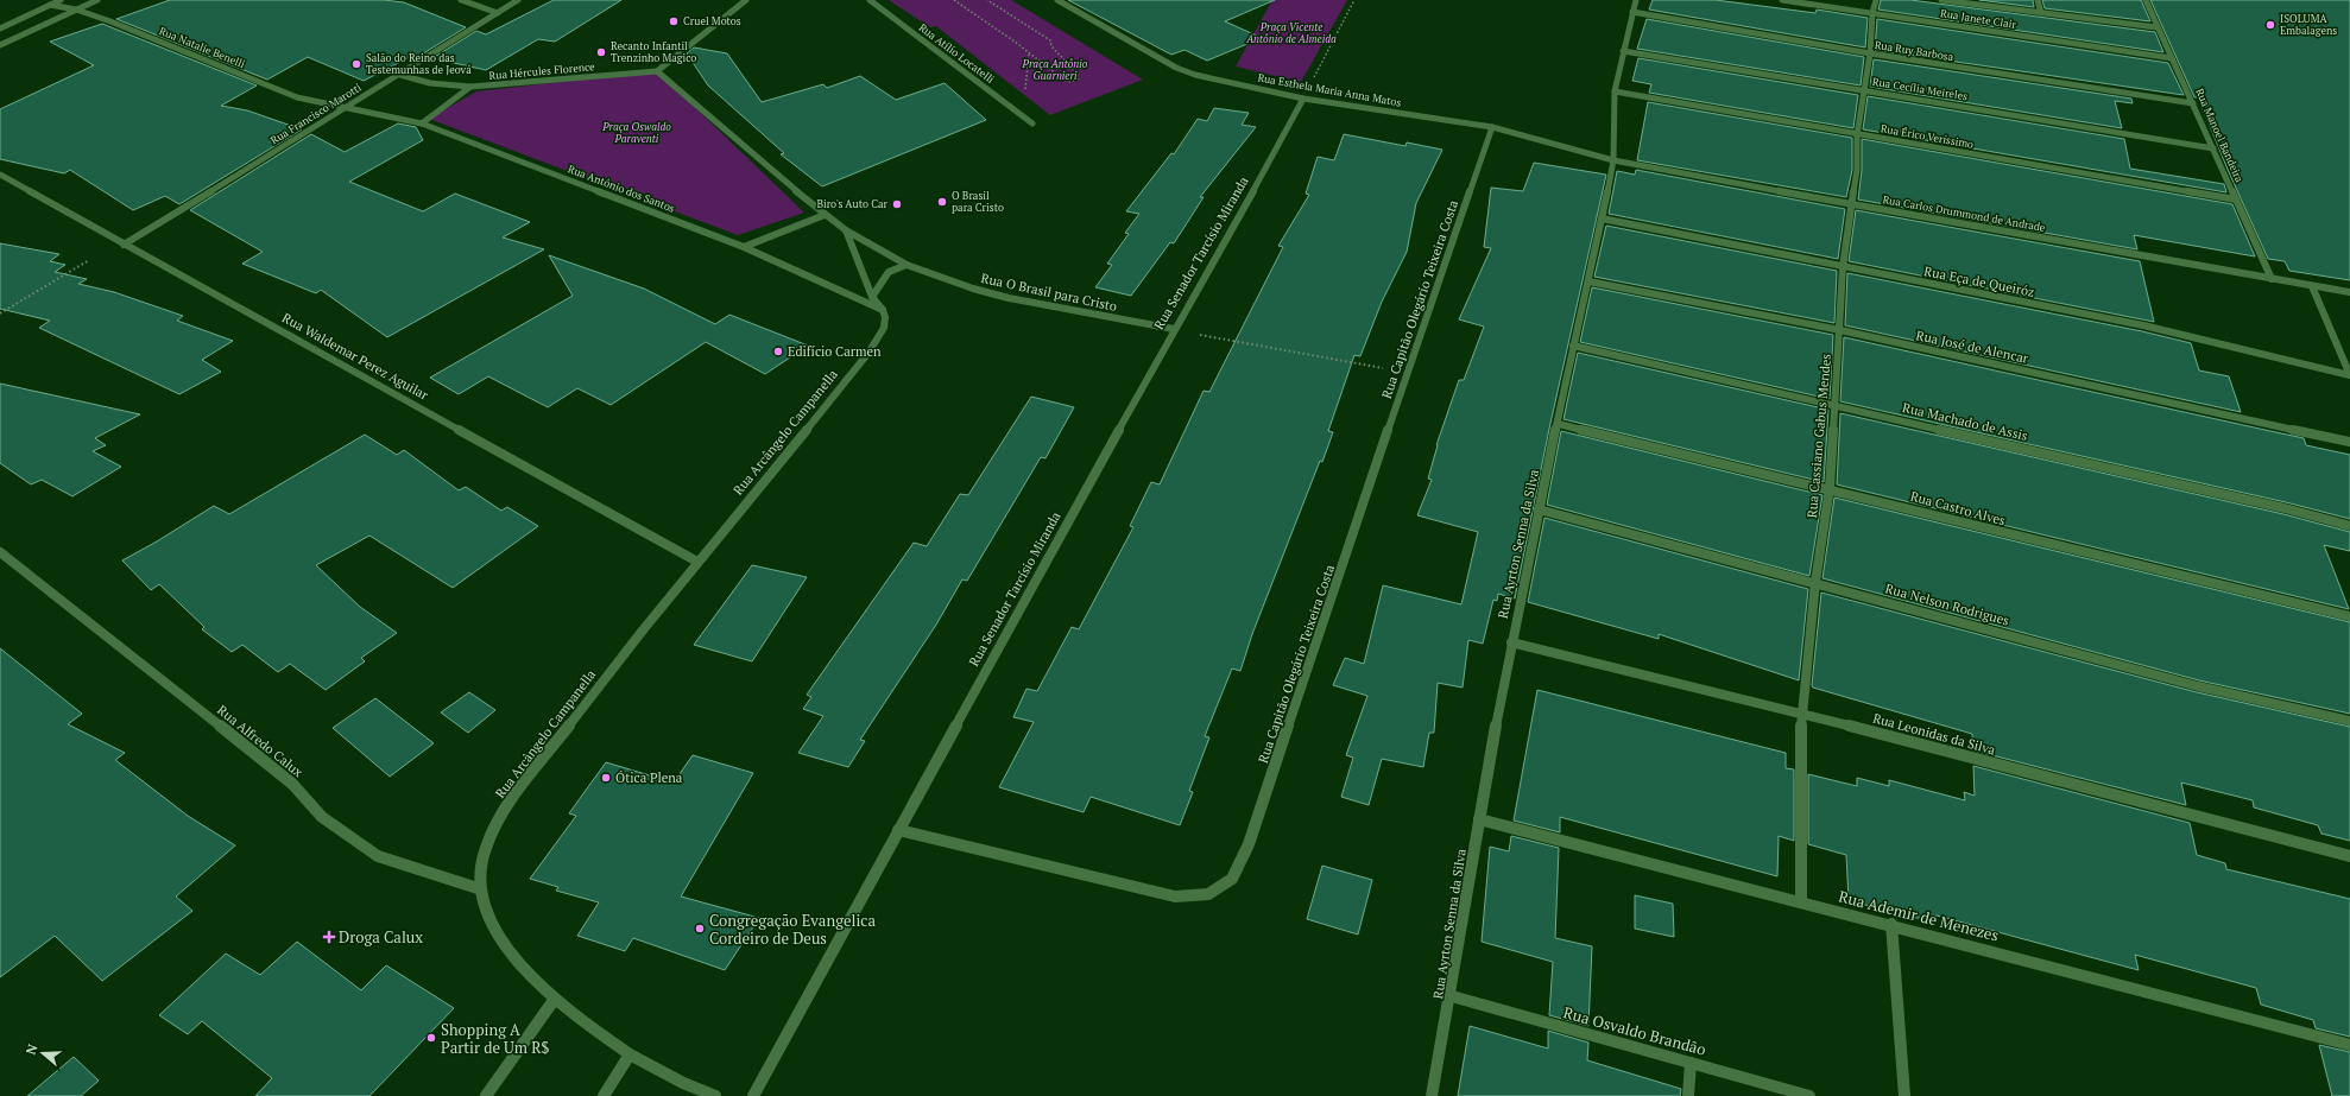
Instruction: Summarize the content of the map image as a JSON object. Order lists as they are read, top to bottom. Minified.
{"streets":{"street":["Rua Janete Clair","Rua Natalie Benelli","Rua Ruy Barbosa","Rua Atílio Locatelli","Rua Hércules Florence","Rua Cecília Meireles","Rua Esthela Maria Anna Matos","Rua Francisco Marotti","Rua Manoel Bandeira","Rua Érico Veríssimo","Rua Antônio dos Santos","Rua Carlos Drummond de Andrade","Rua Senador Tarcísio Miranda","Rua Eça de Queiróz","Rua O Brasil para Cristo","Rua Capitão Olegário Teixeira Costa","Rua José de Alencar","Rua Waldemar Perez Aguilar","Rua Machado de Assis","Rua Arcângelo Campanella","Rua Cassiano Gabus Mendes","Rua Castro Alves","Rua Ayrton Senna da Silva","Rua Nelson Rodrigues","Rua Leonidas da Silva","Rua Alfredo Calux","Rua Ademir de Menezes","Rua Osvaldo Brandão"]},"crossings":[["Rua Janete Clair","Rua Manoel Bandeira"],["Rua Janete Clair","Rua Cassiano Gabus Mendes"],["Rua Natalie Benelli","Rua Francisco Marotti"],["Rua Natalie Benelli","Rua Antônio dos Santos"],["Rua Ruy Barbosa","Rua Manoel Bandeira"],["Rua Ruy Barbosa","Rua Cassiano Gabus Mendes"],["Rua Ruy Barbosa","Rua Ayrton Senna da Silva"],["Rua Hércules Florence","Rua Francisco Marotti"],["Rua Cecília Meireles","Rua Manoel Bandeira"],["Rua Cecília Meireles","Rua Cassiano Gabus Mendes"],["Rua Cecília Meireles","Rua Ayrton Senna da Silva"],["Rua Esthela Maria Anna Matos","Rua Carlos Drummond de Andrade"],["Rua Esthela Maria Anna Matos","Rua Senador Tarcísio Miranda"],["Rua Esthela Maria Anna Matos","Rua Capitão Olegário Teixeira Costa"],["Rua Esthela Maria Anna Matos","Rua Ayrton Senna da Silva"],["Rua Francisco Marotti","Rua Antônio dos Santos"],["Rua Francisco Marotti","Rua Waldemar Perez Aguilar"],["Rua Manoel Bandeira","Rua Érico Veríssimo"],["Rua Manoel Bandeira","Rua Carlos Drummond de Andrade"],["Rua Érico Veríssimo","Rua Cassiano Gabus Mendes"],["Rua Érico Veríssimo","Rua Ayrton Senna da Silva"],["Rua Antônio dos Santos","Rua Arcângelo Campanella"],["Rua Carlos Drummond de Andrade","Rua Cassiano Gabus Mendes"],["Rua Carlos Drummond de Andrade","Rua Ayrton Senna da Silva"],["Rua Senador Tarcísio Miranda","Rua O Brasil para Cristo"],["Rua Senador Tarcísio Miranda","Rua Capitão Olegário Teixeira Costa"],["Rua Eça de Queiróz","Rua Cassiano Gabus Mendes"],["Rua Eça de Queiróz","Rua Ayrton Senna da Silva"],["Rua José de Alencar","Rua Cassiano Gabus Mendes"],["Rua José de Alencar","Rua Ayrton Senna da Silva"],["Rua Waldemar Perez Aguilar","Rua Arcângelo Campanella"],["Rua Machado de Assis","Rua Cassiano Gabus Mendes"],["Rua Machado de Assis","Rua Ayrton Senna da Silva"],["Rua Arcângelo Campanella","Rua Alfredo Calux"],["Rua Cassiano Gabus Mendes","Rua Castro Alves"],["Rua Cassiano Gabus Mendes","Rua Nelson Rodrigues"],["Rua Cassiano Gabus Mendes","Rua Leonidas da Silva"],["Rua Cassiano Gabus Mendes","Rua Ademir de Menezes"],["Rua Castro Alves","Rua Ayrton Senna da Silva"],["Rua Ayrton Senna da Silva","Rua Nelson Rodrigues"],["Rua Ayrton Senna da Silva","Rua Leonidas da Silva"],["Rua Ayrton Senna da Silva","Rua Ademir de Menezes"],["Rua Ayrton Senna da Silva","Rua Osvaldo Brandão"]],"parks":["Praça Vicente Antônio de Almeida","Praça Antônio Guarnieri","Praça Oswaldo Paraventi"],"places":{"other":["Cruel Motos","ISOLUMA Embalagens","Recanto Infantil Trenzinho Magico","Salão do Reino das Testemunhas de Jeová","O Brasil para Cristo","Biro's Auto Car","Edifício Carmen","Ótica Plena","Congregação Evangelica Cordeiro de Deus","Shopping A Partir de Um R$"],"health":["Droga Calux"]},"north":"left"}
